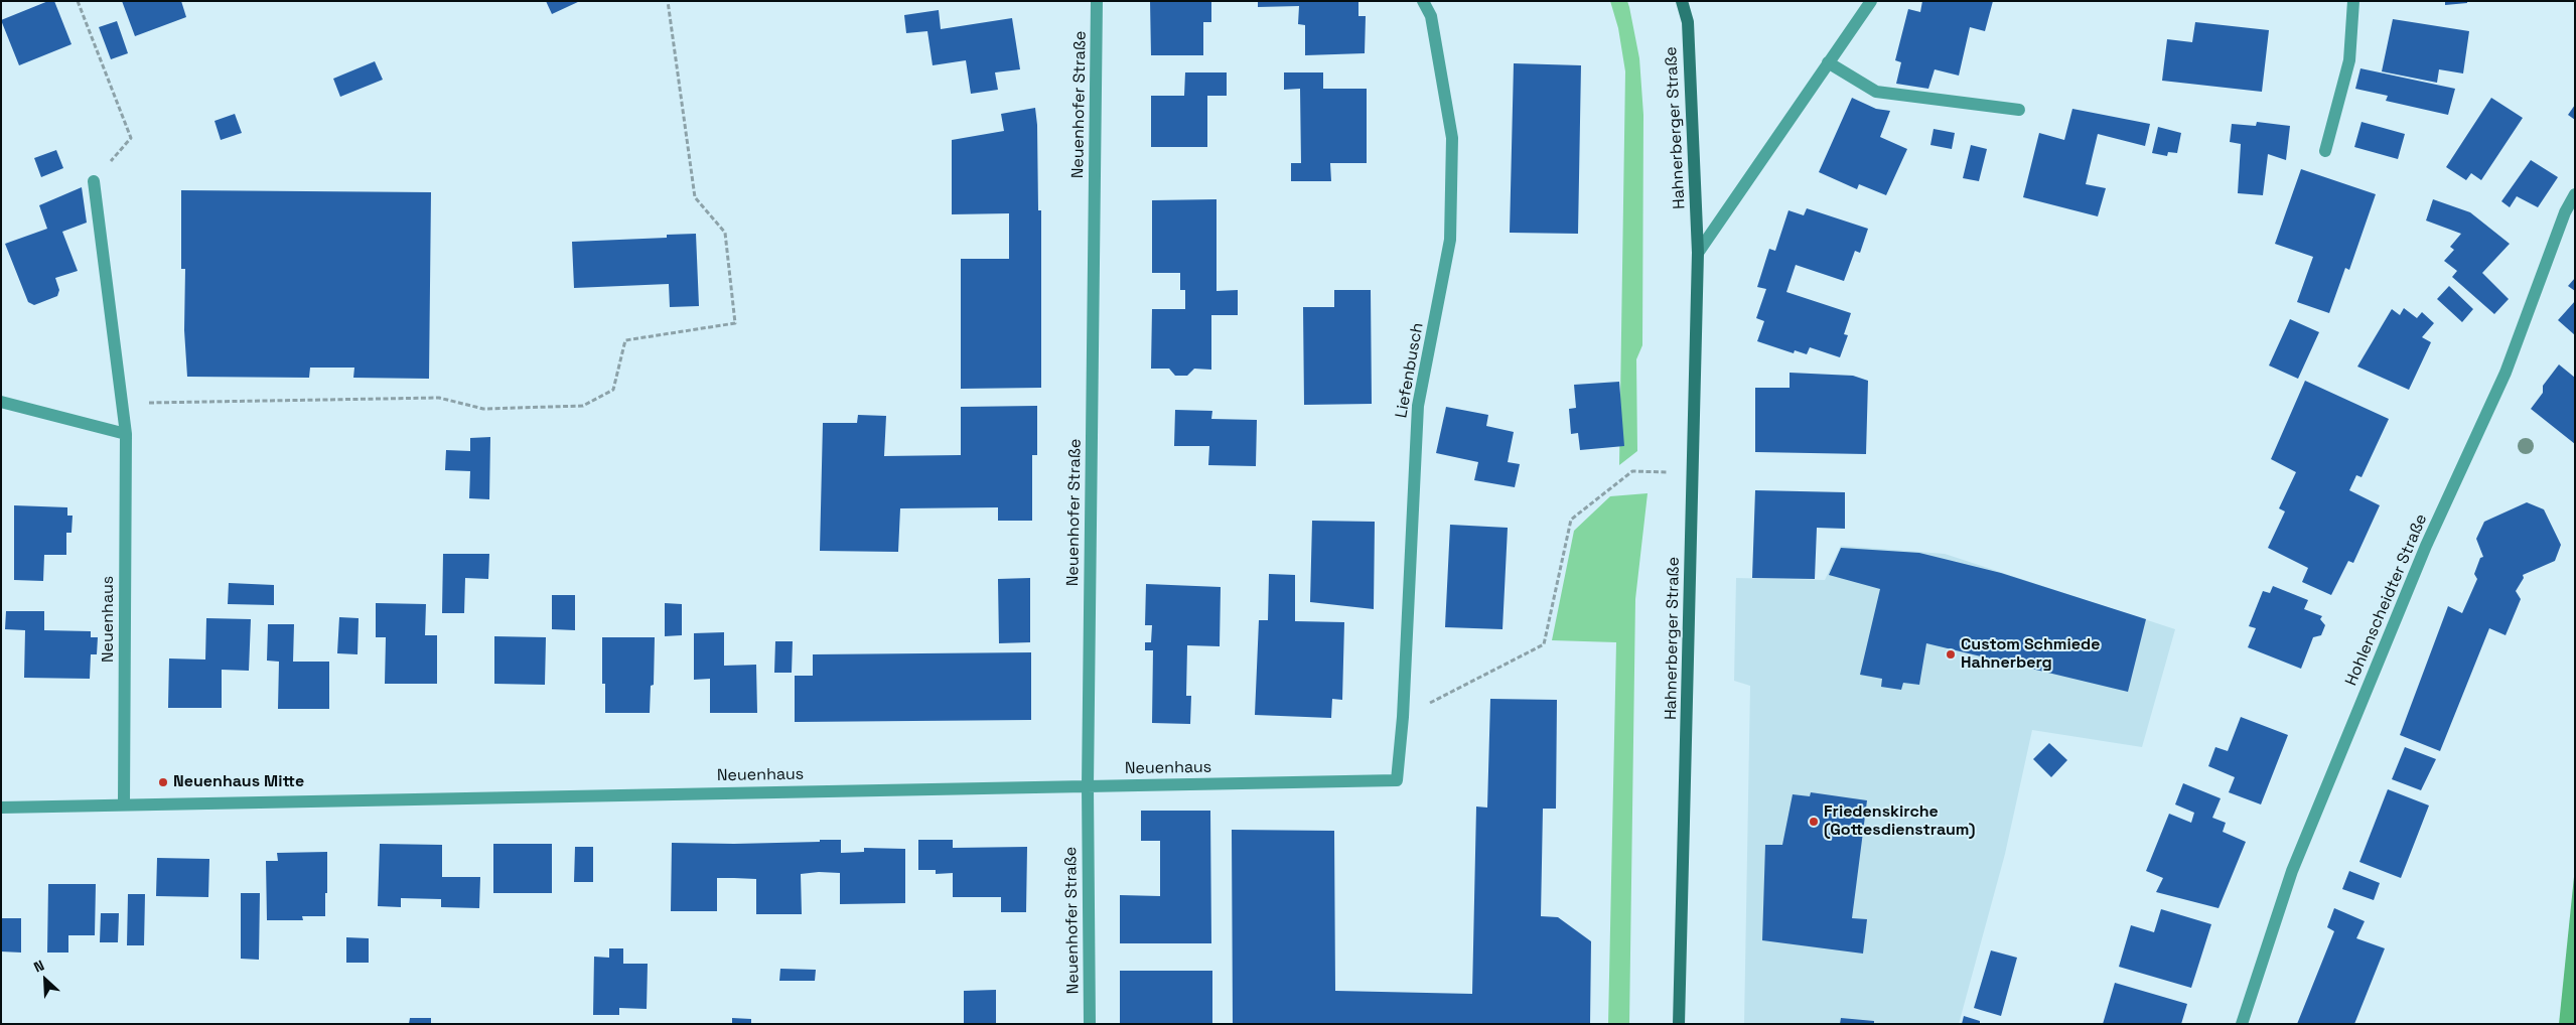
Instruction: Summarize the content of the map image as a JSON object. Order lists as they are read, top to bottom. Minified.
{"streets":{"main road":["Hahnerberger Straße"],"street":["Neuenhofer Straße","Liefenbusch","Hohlenscheidter Straße","Neuenhaus"]},"crossings":[["Neuenhofer Straße","Neuenhaus"],["Liefenbusch","Neuenhaus"]],"places":["Custom Schmiede Hahnerberg","Neuenhaus Mitte","Friedenskirche (Gottesdienstraum)"],"north":"top left"}
